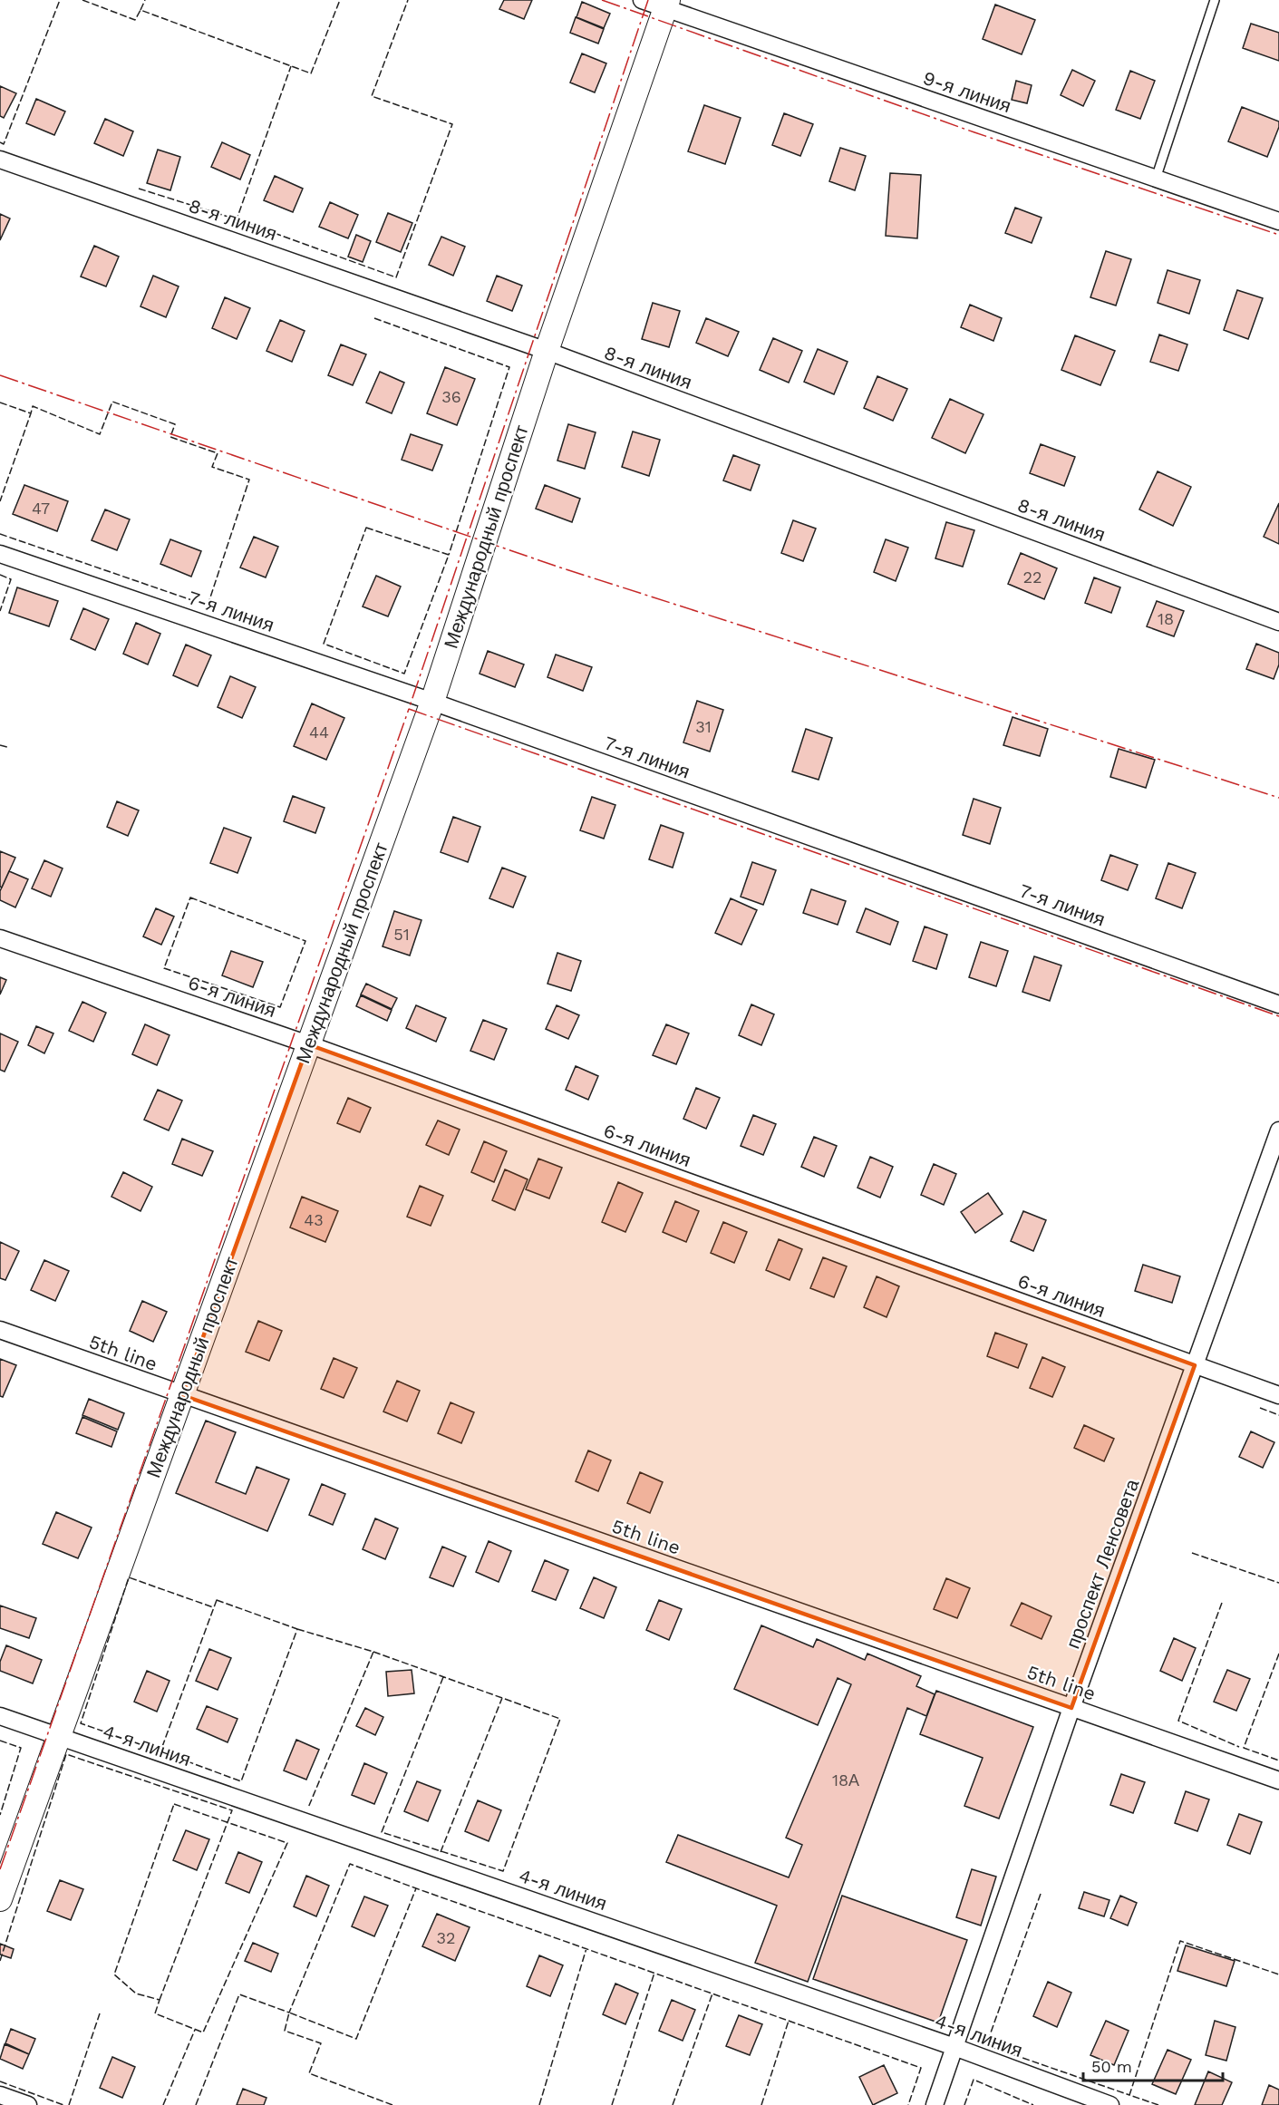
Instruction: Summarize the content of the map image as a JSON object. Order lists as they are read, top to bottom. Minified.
{"streets":{"street":["9-я линия","8-я линия","Международный проспект","7-я линия","6-я линия","5th line","проспект Ленсовета","4-я линия"]},"crossings":[["9-я линия","Международный проспект"],["8-я линия","Международный проспект"],["Международный проспект","7-я линия"],["Международный проспект","6-я линия"],["Международный проспект","5th line"],["Международный проспект","4-я линия"],["6-я линия","проспект Ленсовета"],["5th line","проспект Ленсовета"],["проспект Ленсовета","4-я линия"]],"house_numbers":["36","47","22","18","31","44","51","43","18А","32"],"scale_bar":"50 m"}
